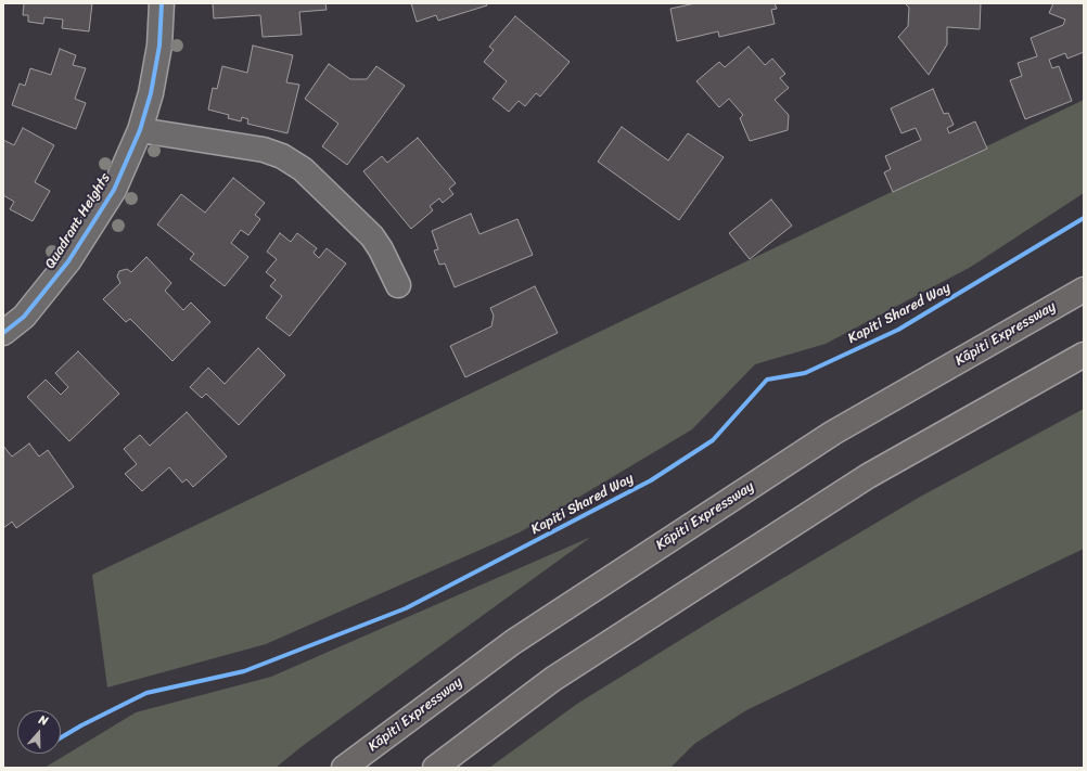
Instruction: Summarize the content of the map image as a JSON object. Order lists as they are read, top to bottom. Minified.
{"streets":{"highway":["Kāpiti Expressway"],"street":["Quadrant Heights"],"cycle path":["Kapiti Shared Way"]},"north":"top"}
